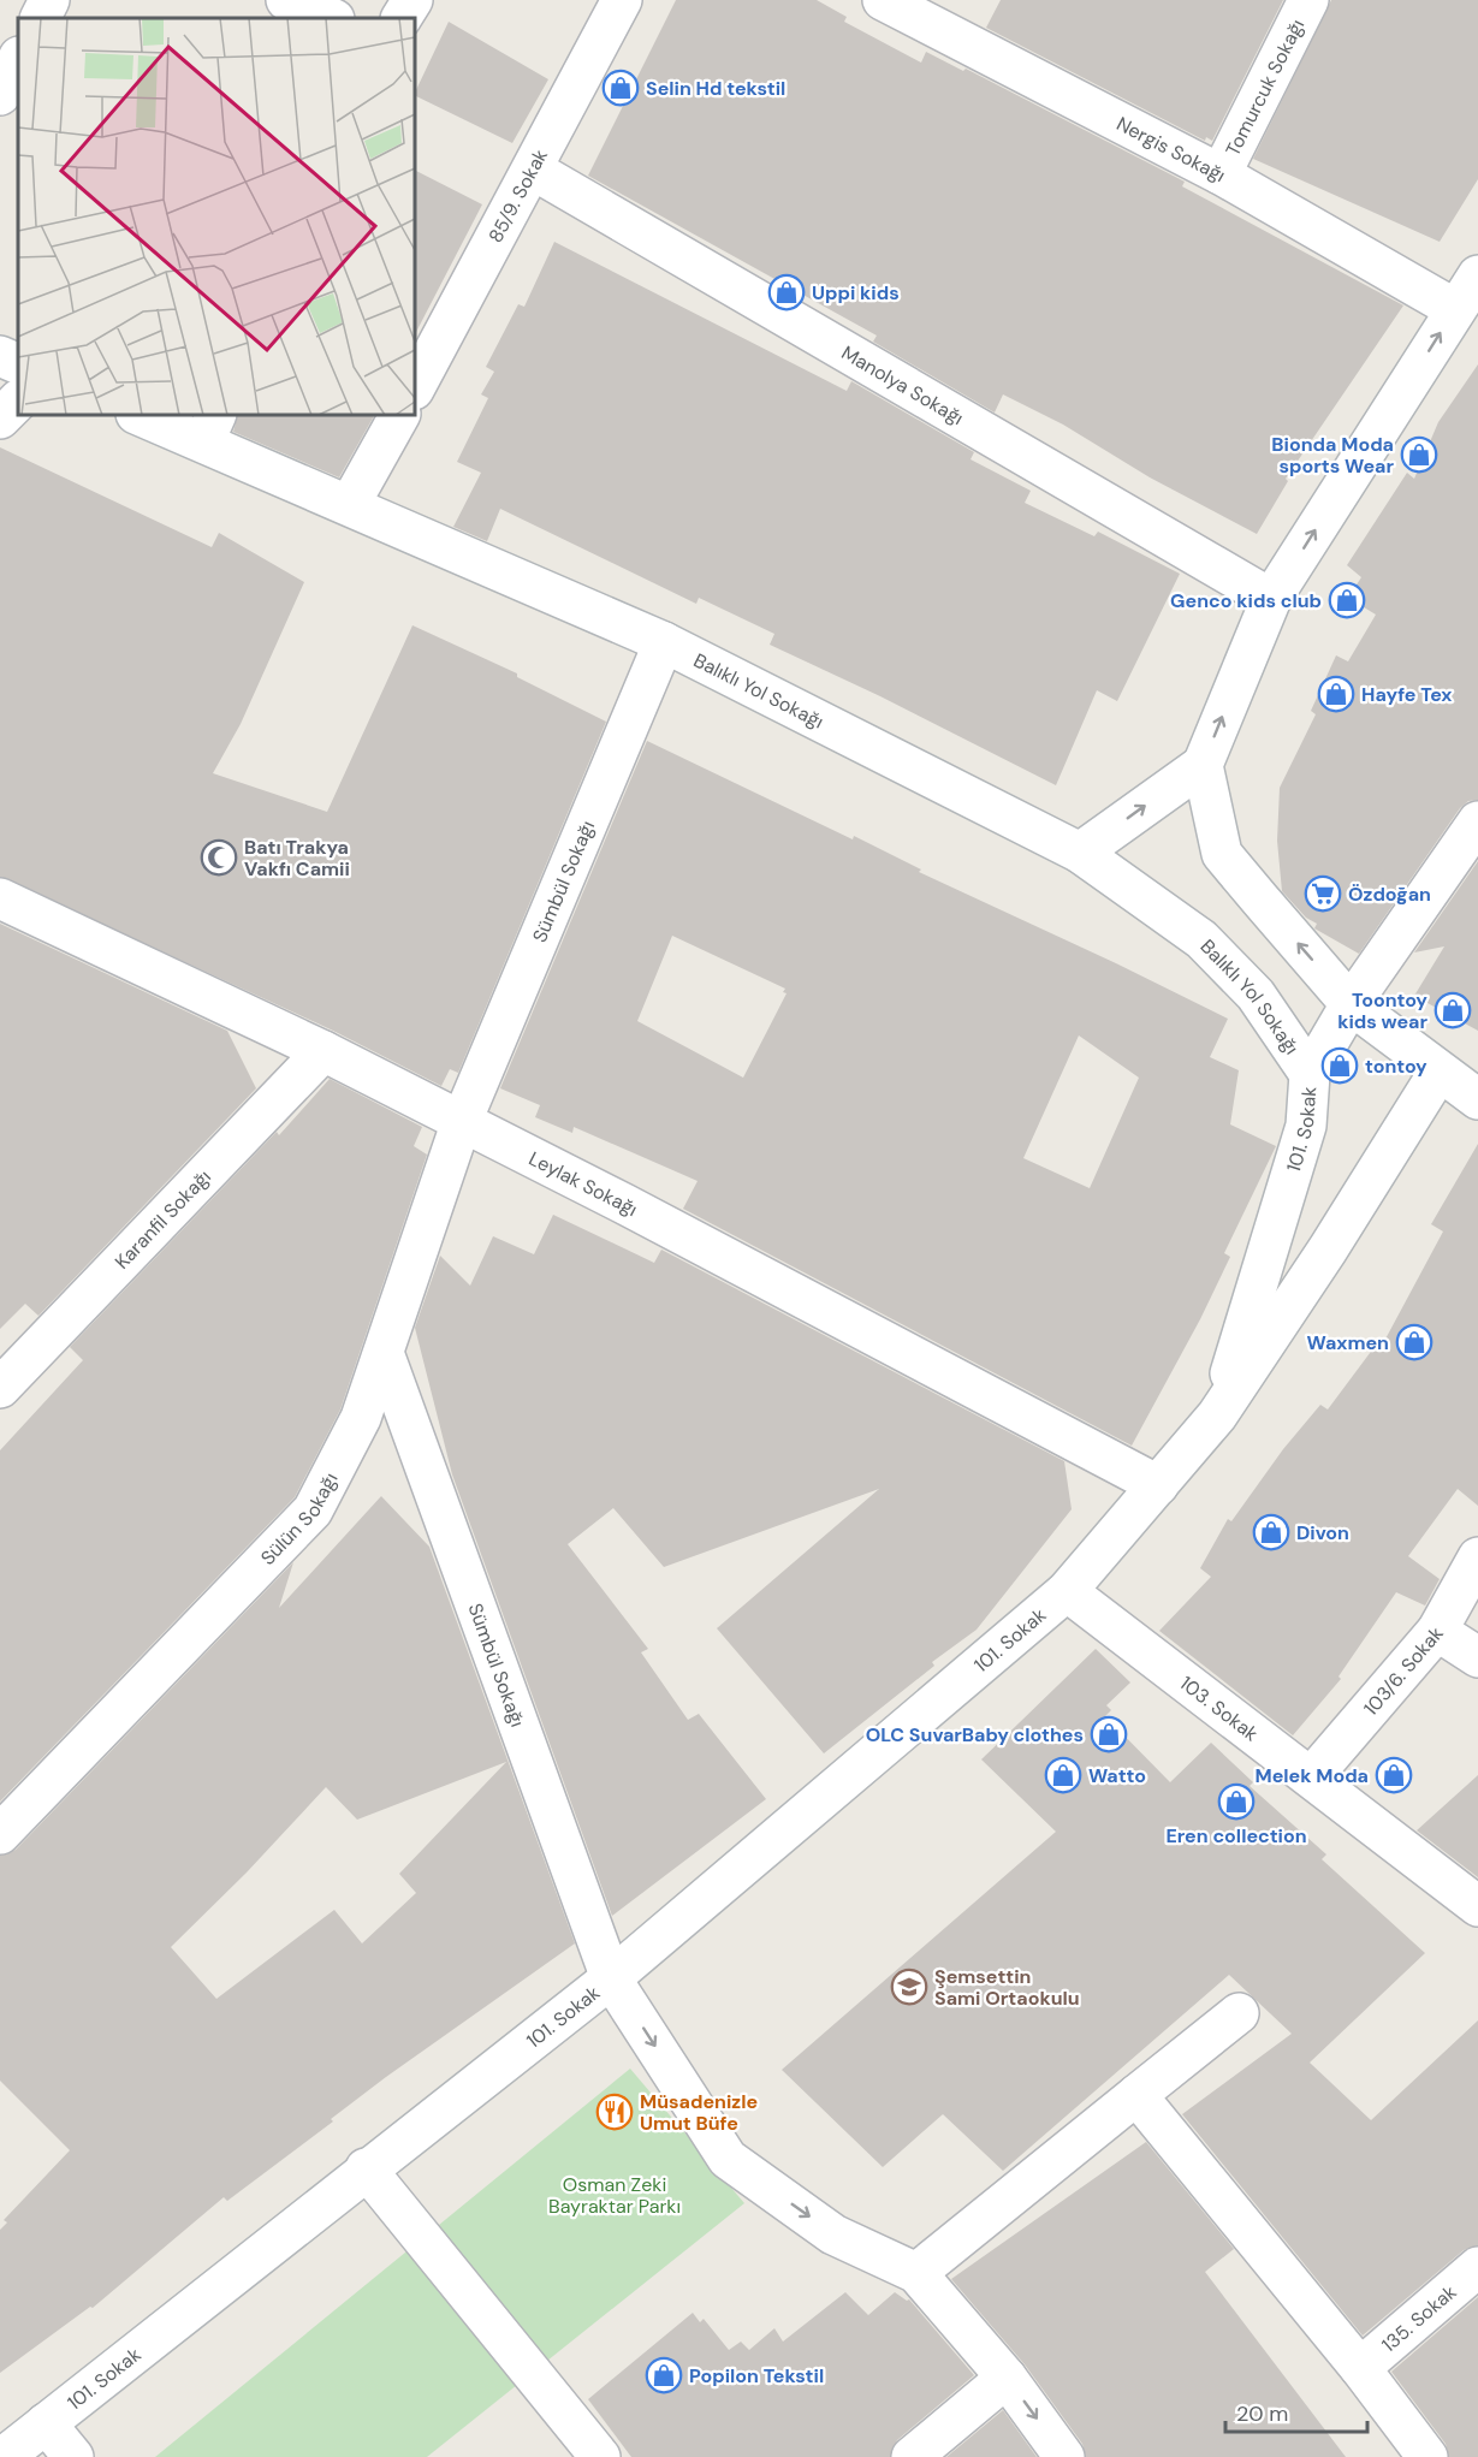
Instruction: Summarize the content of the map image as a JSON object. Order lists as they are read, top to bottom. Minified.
{"streets":{"street":["Tomurcuk Sokağı","Nergis Sokağı","85/9. Sokak","Manolya Sokağı","Balıklı Yol Sokağı","Sümbül Sokağı","101. Sokak","Leylak Sokağı","Karanfil Sokağı","Sülün Sokağı","103/6. Sokak","103. Sokak","135. Sokak"]},"crossings":[["Tomurcuk Sokağı","Nergis Sokağı"],["85/9. Sokak","Manolya Sokağı"],["Balıklı Yol Sokağı","Sümbül Sokağı"],["Balıklı Yol Sokağı","101. Sokak"],["Sümbül Sokağı","101. Sokak"],["Sümbül Sokağı","Leylak Sokağı"],["Sümbül Sokağı","Sülün Sokağı"],["101. Sokak","Leylak Sokağı"],["101. Sokak","103. Sokak"],["Leylak Sokağı","Karanfil Sokağı"],["Leylak Sokağı","Sülün Sokağı"],["103/6. Sokak","103. Sokak"]],"parks":["Osman Zeki Bayraktar Parkı"],"places":{"shop":["Selin Hd tekstil","Uppi kids","Bionda Moda sports Wear","Genco kids club","Hayfe Tex","Toontoy kids wear","tontoy","Waxmen","Divon","OLC SuvarBaby clothes","Watto","Melek Moda","Eren collection","Popilon Tekstil"],"mosque":["Batı Trakya Vakfı Camii"],"supermarket":["Özdoğan"],"school or university":["Şemsettin Sami Ortaokulu"],"restaurant":["Müsadenizle Umut Büfe"]},"scale_bar":"20 m"}
